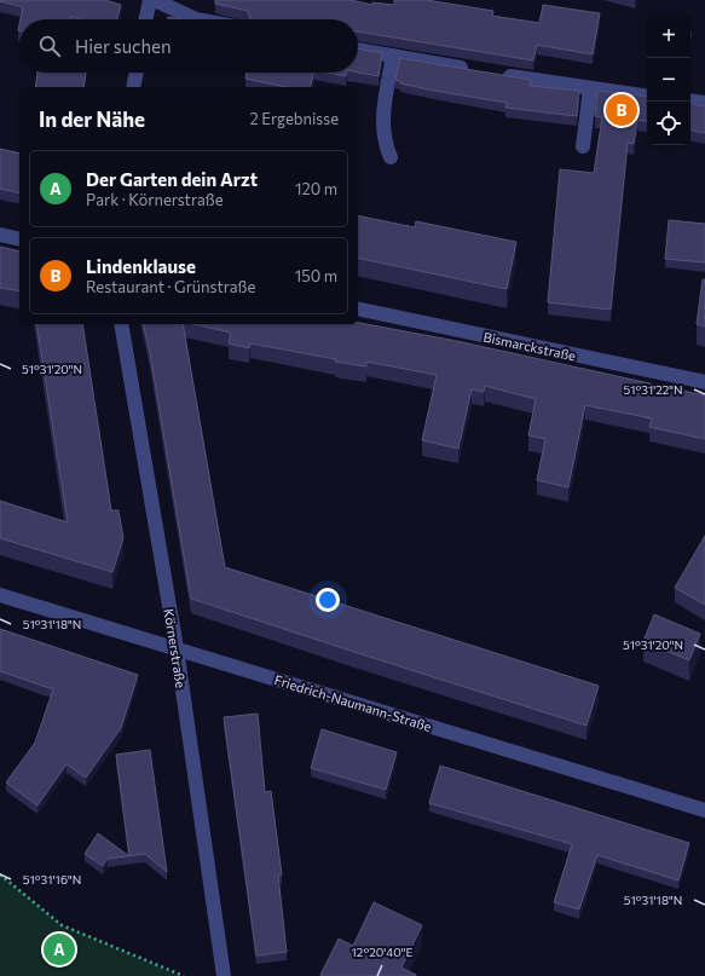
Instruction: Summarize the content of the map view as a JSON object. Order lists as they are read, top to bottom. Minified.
{"streets":{"street":["Bismarckstraße","Körnerstraße","Friedrich-Naumann-Straße"]},"crossings":[["Körnerstraße","Friedrich-Naumann-Straße"]],"page":{"map_buttons":["+","−"],"search":"Hier suchen","heading":["In der Nähe","2 Ergebnisse"],"pins":["B","A"],"list":[{"mark":"A","name":"Der Garten dein Arzt","note":"Park · Körnerstraße","value":"120 m"},{"mark":"B","name":"Lindenklause","note":"Restaurant · Grünstraße","value":"150 m"}]},"coordinates":["51°31'20\"N","51°31'22\"N","51°31'18\"N","51°31'16\"N","12°20'40\"E"]}
